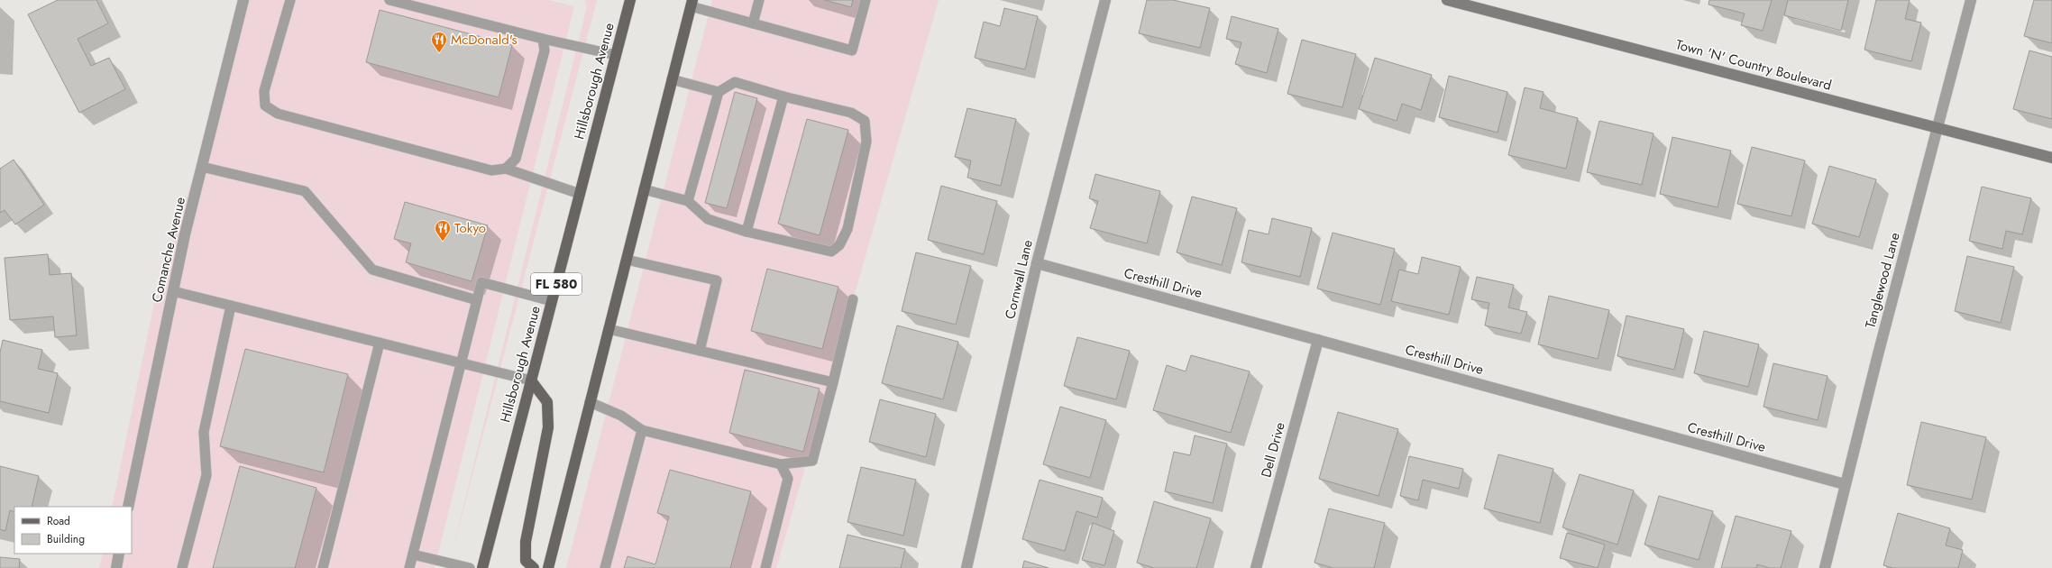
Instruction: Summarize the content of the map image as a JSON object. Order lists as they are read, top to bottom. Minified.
{"streets":{"main road":["Hillsborough Avenue","FL 580"],"street":["Town 'N' Country Boulevard","Comanche Avenue","Cornwall Lane","Tanglewood Lane","Cresthill Drive","Dell Drive"]},"crossings":[["Town 'N' Country Boulevard","Tanglewood Lane"],["Cornwall Lane","Cresthill Drive"],["Tanglewood Lane","Cresthill Drive"],["Cresthill Drive","Dell Drive"]],"places":{"restaurant":["McDonald's","Tokyo"]},"legend":["Road","Building"]}
